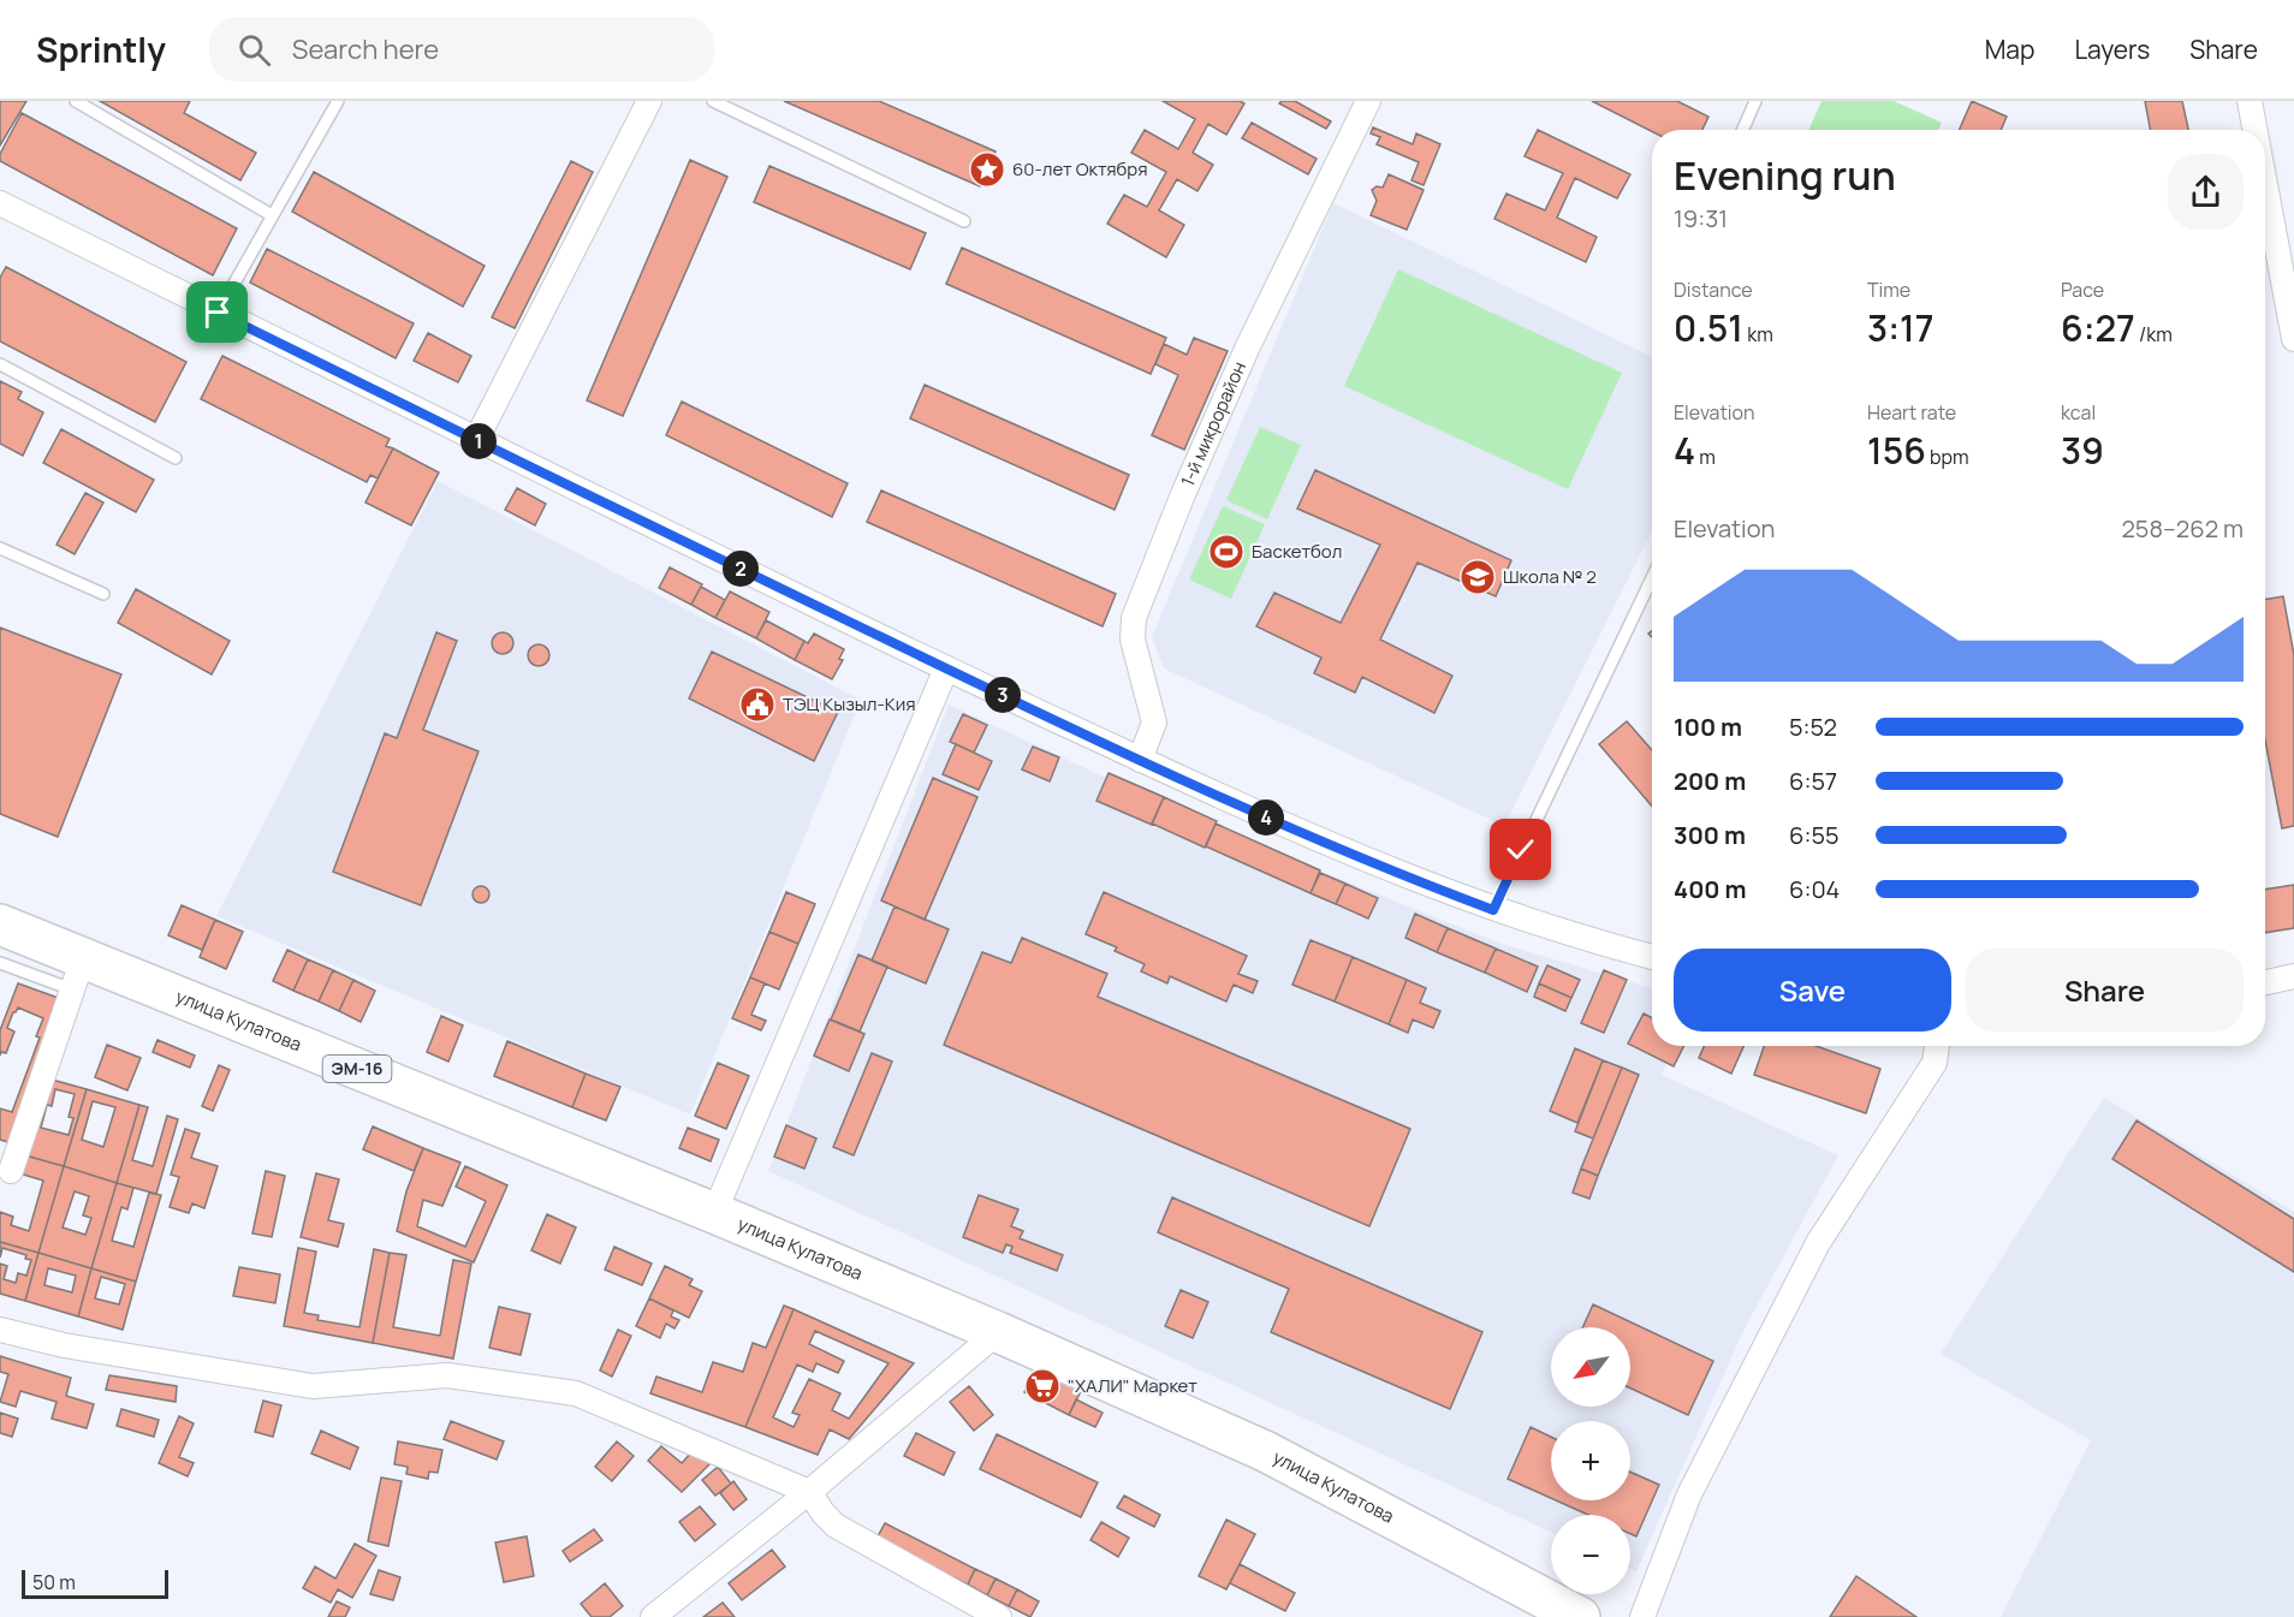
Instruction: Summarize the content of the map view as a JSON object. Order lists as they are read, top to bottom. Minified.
{"streets":{"highway":["улица Кулатова","ЭМ-16"],"street":["1-й микрорайон"]},"places":{"place":["60-лет Октября"],"sports":["Баскетбол"],"school or university":["Школа № 2"],"public building":["ТЭЦ Кызыл-Кия"],"supermarket":["\"ХАЛИ\" Маркет"]},"scale_bar":"50 m","north":"bottom left","page":{"header":"Sprintly","search":"Search here","nav":["Map","Layers","Share"],"heading":["Evening run","19:31"],"stats":[["Distance","0.51 km"],["Time","3:17"],["Pace","6:27 /km"],["Elevation","4 m"],["Heart rate","156 bpm"],["kcal","39"]],"pins":["1","2","3","4"],"chart":["Elevation","258–262 m"],"list":[{"name":"100 m","note":"5:52"},{"name":"200 m","note":"6:57"},{"name":"300 m","note":"6:55"},{"name":"400 m","note":"6:04"}],"buttons":["Save","Share"],"map_buttons":["+","−"],"scale":"50 m"}}
